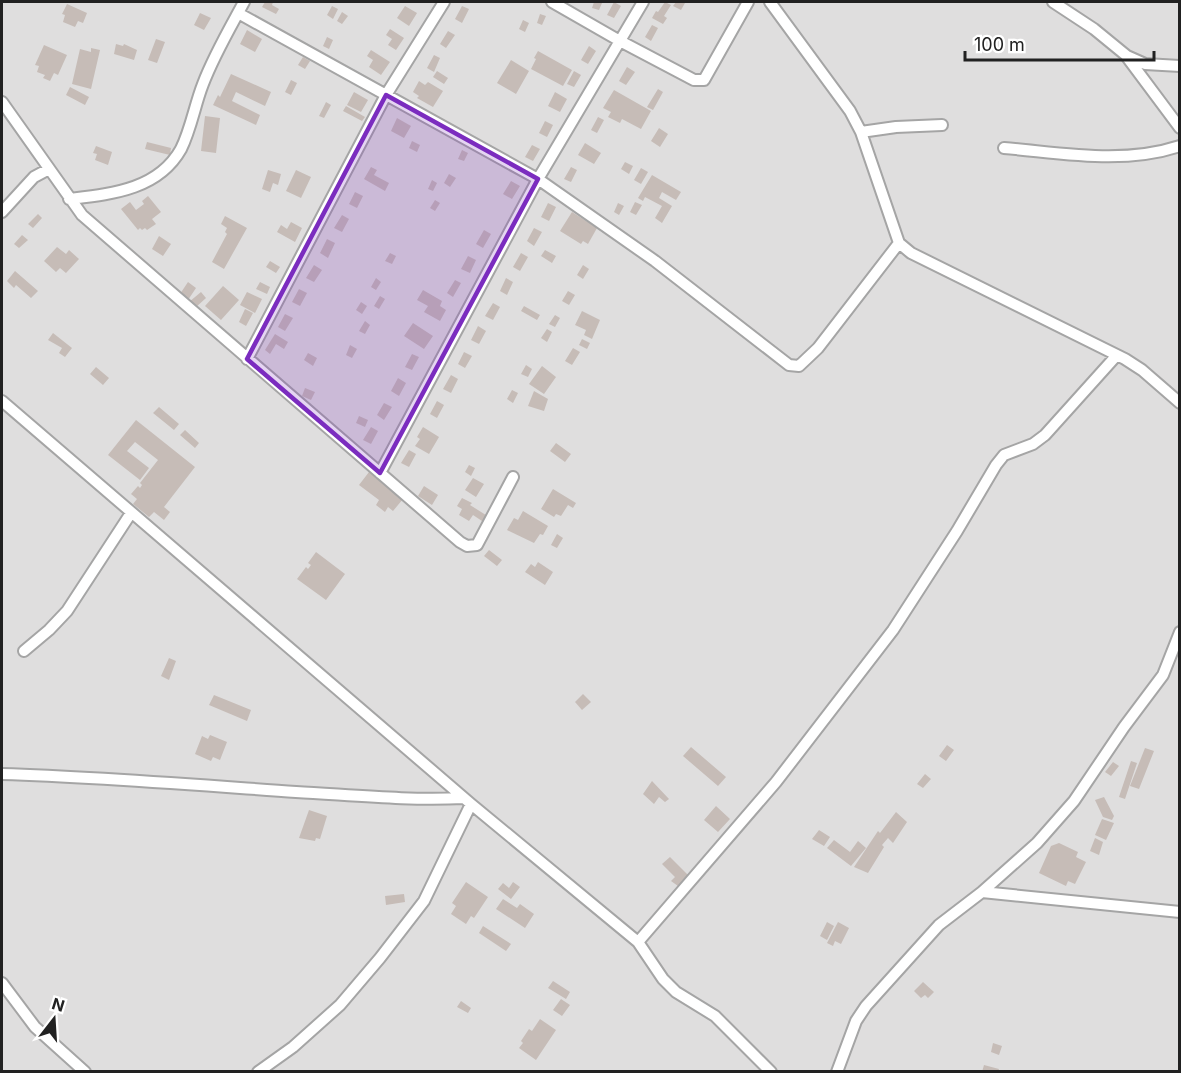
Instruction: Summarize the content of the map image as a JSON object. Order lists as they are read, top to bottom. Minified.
{"scale_bar":"100 m","north":"top"}
